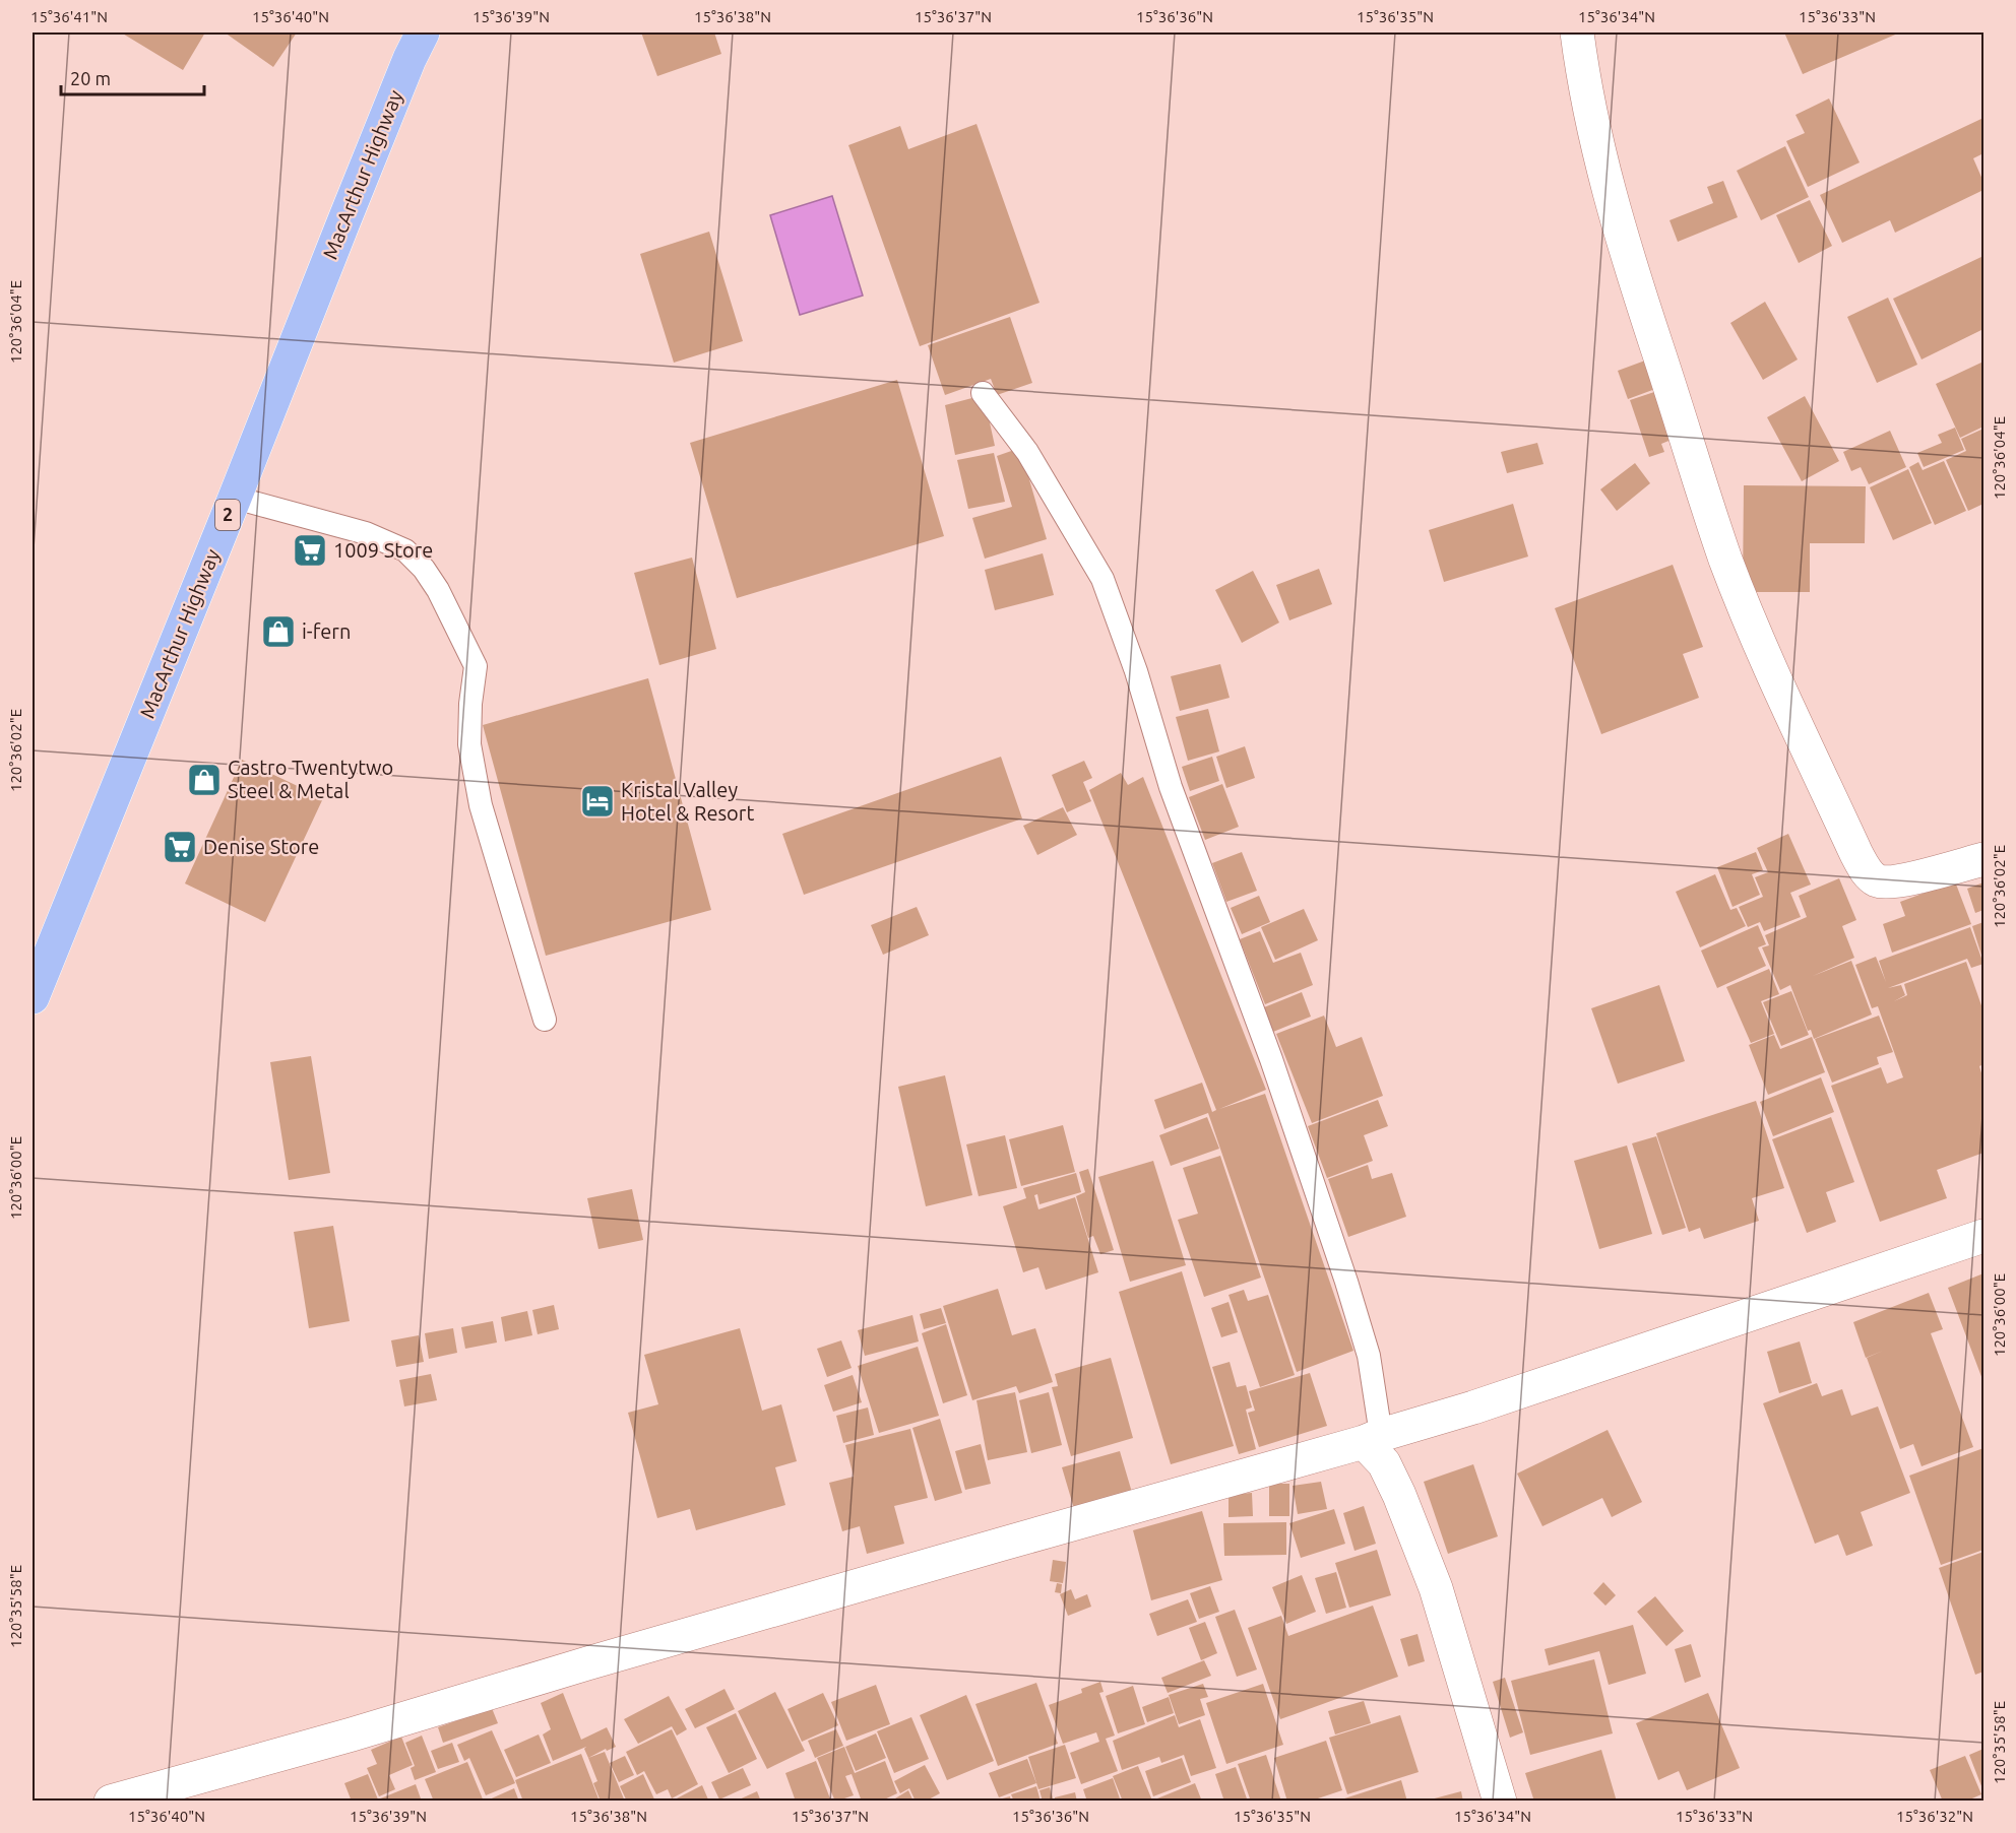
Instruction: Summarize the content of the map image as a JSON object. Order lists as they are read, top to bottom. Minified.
{"streets":{"highway":["MacArthur Highway","2"]},"places":{"supermarket":["1009 Store","Denise Store"],"shop":["i-fern","Castro Twentytwo Steel & Metal"],"hotel":["Kristal Valley Hotel & Resort"]},"scale_bar":"20 m","coordinates":["15°36'41\"N","15°36'40\"N","15°36'39\"N","15°36'38\"N","15°36'37\"N","15°36'36\"N","15°36'35\"N","15°36'34\"N","15°36'33\"N","120°36'04\"E","120°36'02\"E","120°36'00\"E","120°35'58\"E","15°36'32\"N"]}
